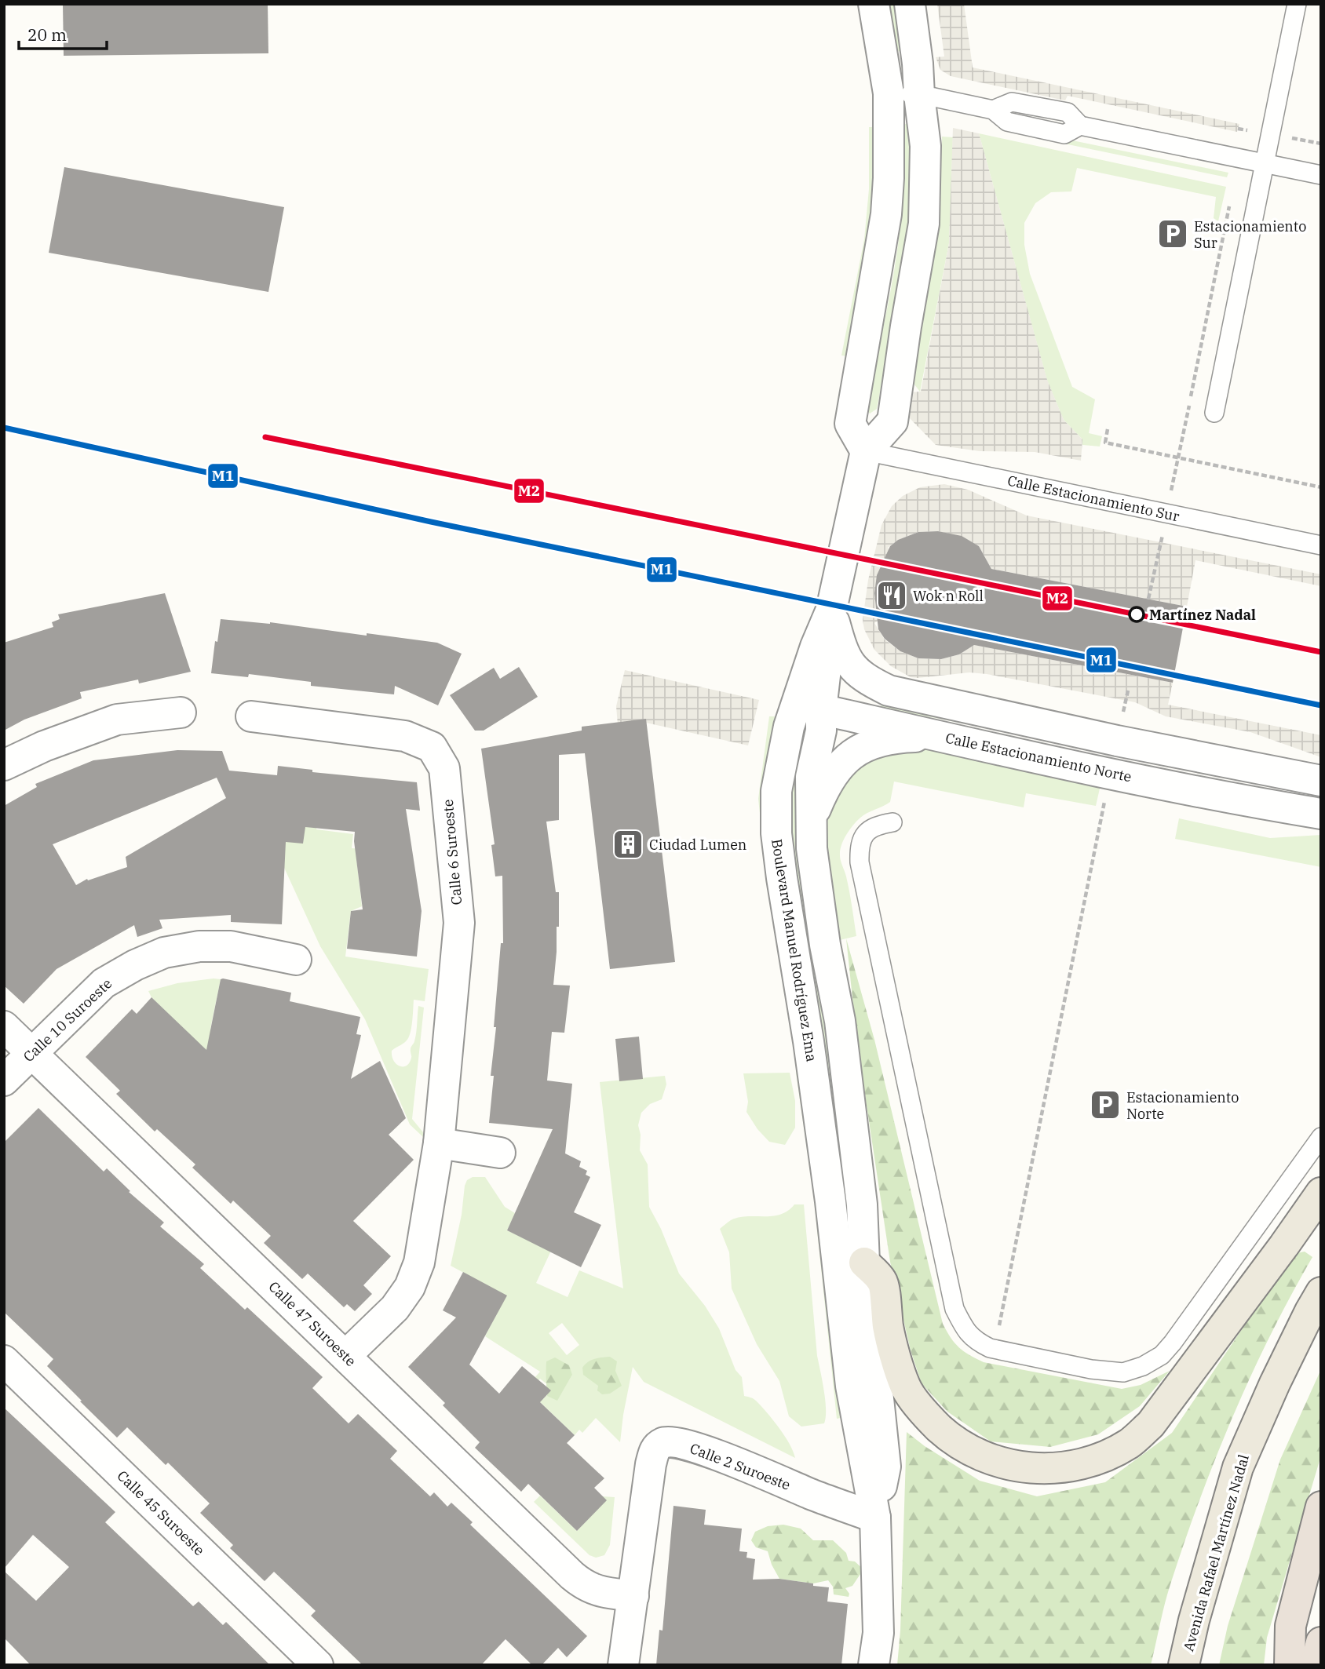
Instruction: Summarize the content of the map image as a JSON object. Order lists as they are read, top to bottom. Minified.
{"streets":{"main road":["Avenida Rafael Martínez Nadal"],"street":["Calle Estacionamiento Norte","Calle 6 Suroeste","Boulevard Manuel Rodríguez Ema","Calle 10 Suroeste","Calle 47 Suroeste","Calle 2 Suroeste","Calle 45 Suroeste"],"lane":["Calle Estacionamiento Sur"]},"crossings":[["Calle Estacionamiento Sur","Boulevard Manuel Rodríguez Ema"],["Calle 6 Suroeste","Calle 47 Suroeste"],["Boulevard Manuel Rodríguez Ema","Calle 2 Suroeste"],["Calle 10 Suroeste","Calle 47 Suroeste"],["Calle 47 Suroeste","Calle 2 Suroeste"]],"places":{"parking":["Estacionamiento Sur","Estacionamiento Norte"],"restaurant":["Wok n Roll"],"other":["Martínez Nadal"],"building":["Ciudad Lumen"]},"lines":["transit line M1","transit line M2"],"scale_bar":"20 m"}
